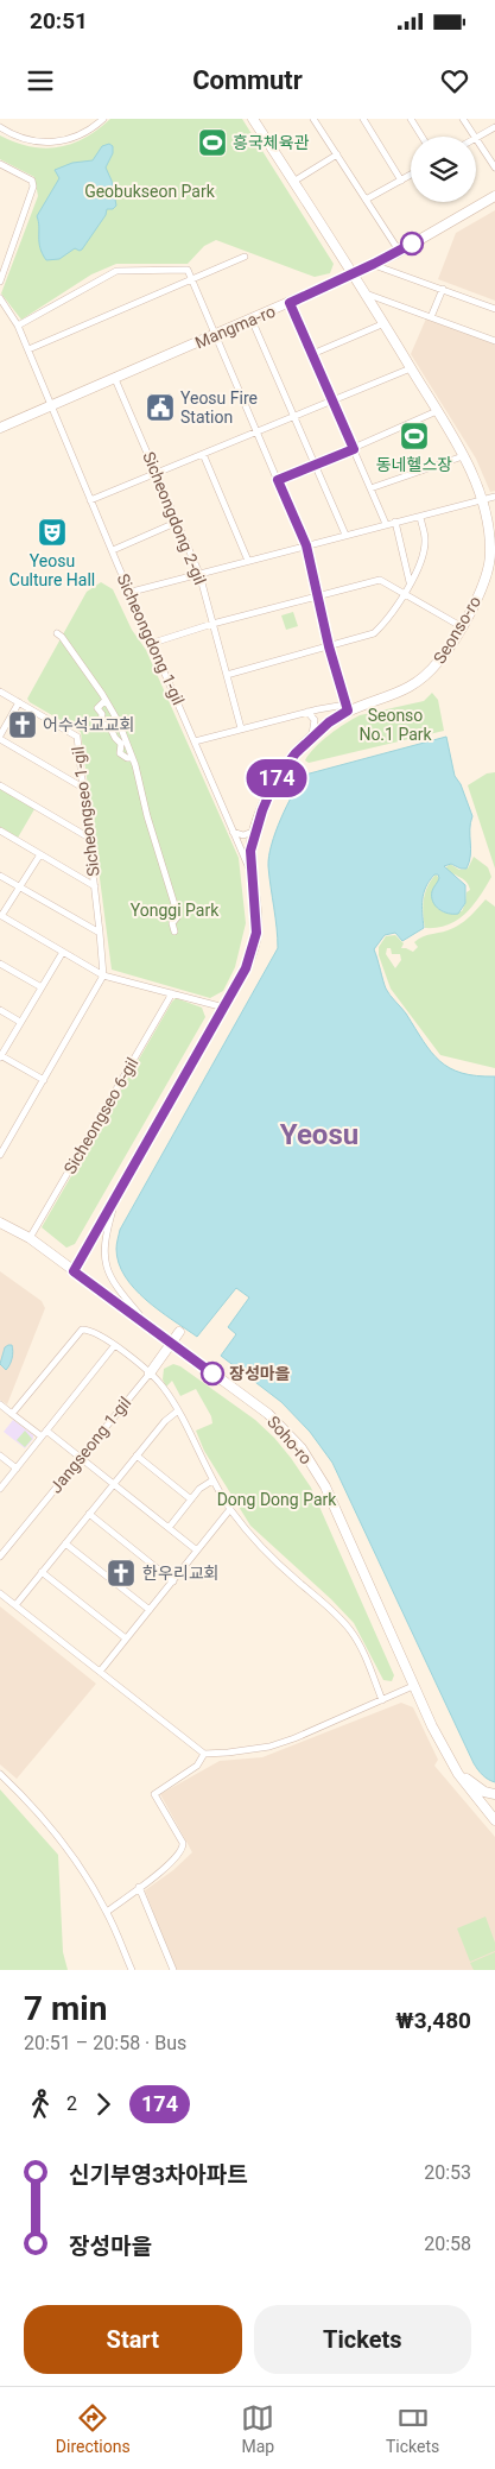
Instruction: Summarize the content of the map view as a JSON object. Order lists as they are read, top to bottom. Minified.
{"streets":{"street":["Mangma-ro","Sicheongdong 2-gil","Seonso-ro","Sicheongdong 1-gil","Sicheongseo 1-gil","Sicheongseo 6-gil","Soho-ro","Jangseong 1-gil"]},"crossings":[["Mangma-ro","Sicheongdong 2-gil"],["Mangma-ro","Seonso-ro"],["Mangma-ro","Sicheongdong 1-gil"],["Seonso-ro","Sicheongdong 1-gil"],["Seonso-ro","Soho-ro"],["Sicheongseo 6-gil","Soho-ro"],["Soho-ro","Jangseong 1-gil"]],"districts":["Yeosu"],"parks":["Geobukseon Park","Seonso No.1 Park","Yonggi Park","Dong Dong Park"],"places":{"sports":["흥국체육관","동네헬스장"],"public building":["Yeosu Fire Station"],"theatre":["Yeosu Culture Hall"],"church":["어수석교교회","한우리교회"],"other":["장성마을"]},"lines":["bus line 174"],"page":{"status":"20:51","header":"Commutr","on_map":"174","heading":["7 min","20:51 – 20:58 · Bus","₩3,480"],"legs":["2","174"],"list":[{"name":"신기부영3차아파트","value":"20:53"},{"name":"장성마을","value":"20:58"}],"buttons":["Start","Tickets"],"tabs":["Directions","Map","Tickets"]}}
